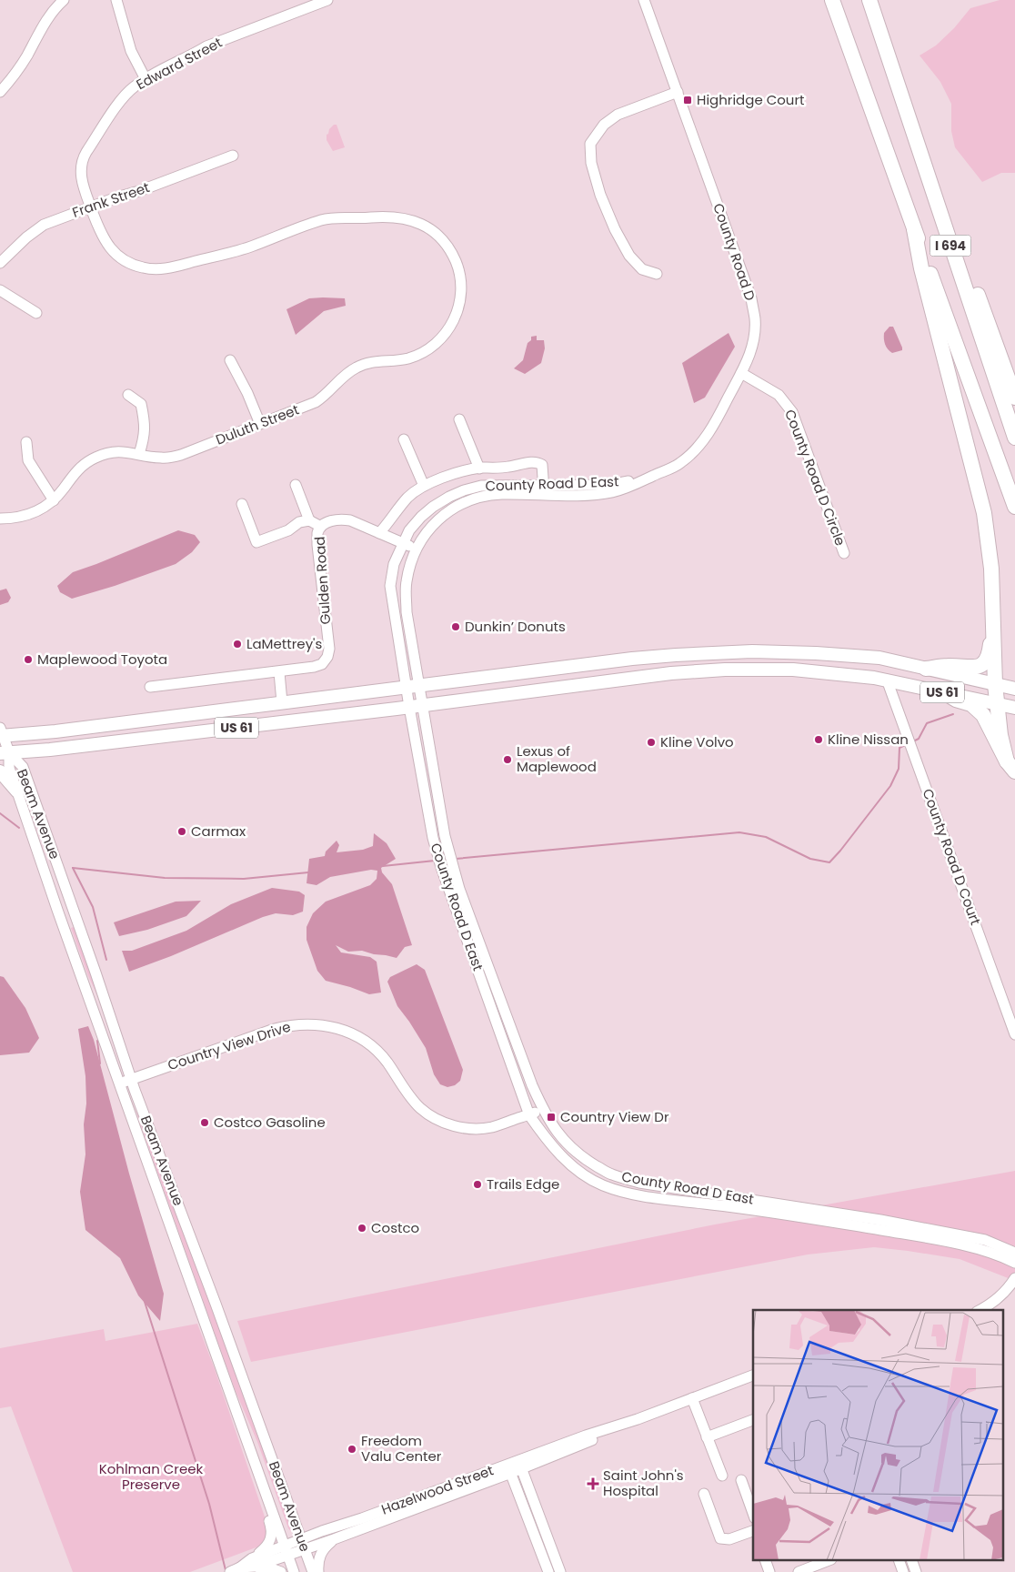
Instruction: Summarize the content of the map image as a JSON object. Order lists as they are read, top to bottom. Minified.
{"streets":{"highway":["I 694"],"main road":["US 61"],"street":["Edward Street","Frank Street","County Road D","Duluth Street","County Road D Circle","County Road D East","Gulden Road","Beam Avenue","County Road D Court","Country View Drive","Hazelwood Street"]},"crossings":[["Edward Street","Frank Street"],["Edward Street","Duluth Street"],["County Road D","County Road D Circle"],["County Road D","County Road D East"],["County Road D East","Gulden Road"],["County Road D East","US 61"],["County Road D East","Country View Drive"],["US 61","Beam Avenue"],["US 61","County Road D Court"],["Beam Avenue","Country View Drive"],["Beam Avenue","Hazelwood Street"]],"parks":["Kohlman Creek Preserve"],"places":{"transit":["Highridge Court","Country View Dr"],"other":["Dunkin’ Donuts","LaMettrey's","Maplewood Toyota","Kline Nissan","Kline Volvo","Lexus of Maplewood","Carmax","Costco Gasoline","Trails Edge","Costco","Freedom Valu Center"],"health":["Saint John's Hospital"]}}
